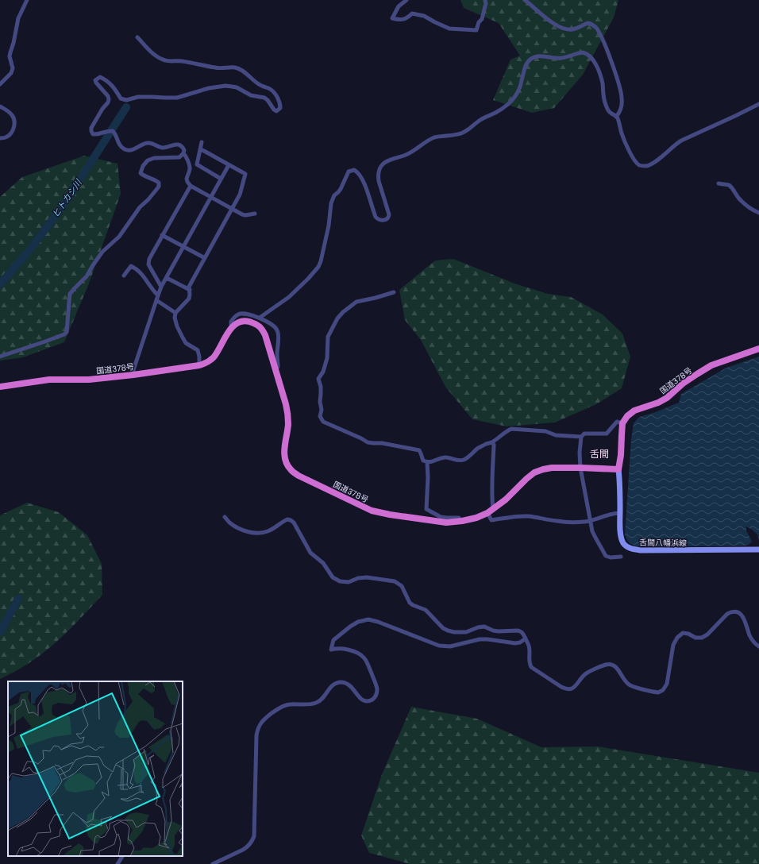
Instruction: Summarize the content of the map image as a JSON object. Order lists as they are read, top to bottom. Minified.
{"streets":{"highway":["国道378号"],"main road":["舌間八幡浜線"]},"crossings":[["国道378号","舌間八幡浜線"]],"districts":["舌間"],"water":["ヒトカシ川"]}
